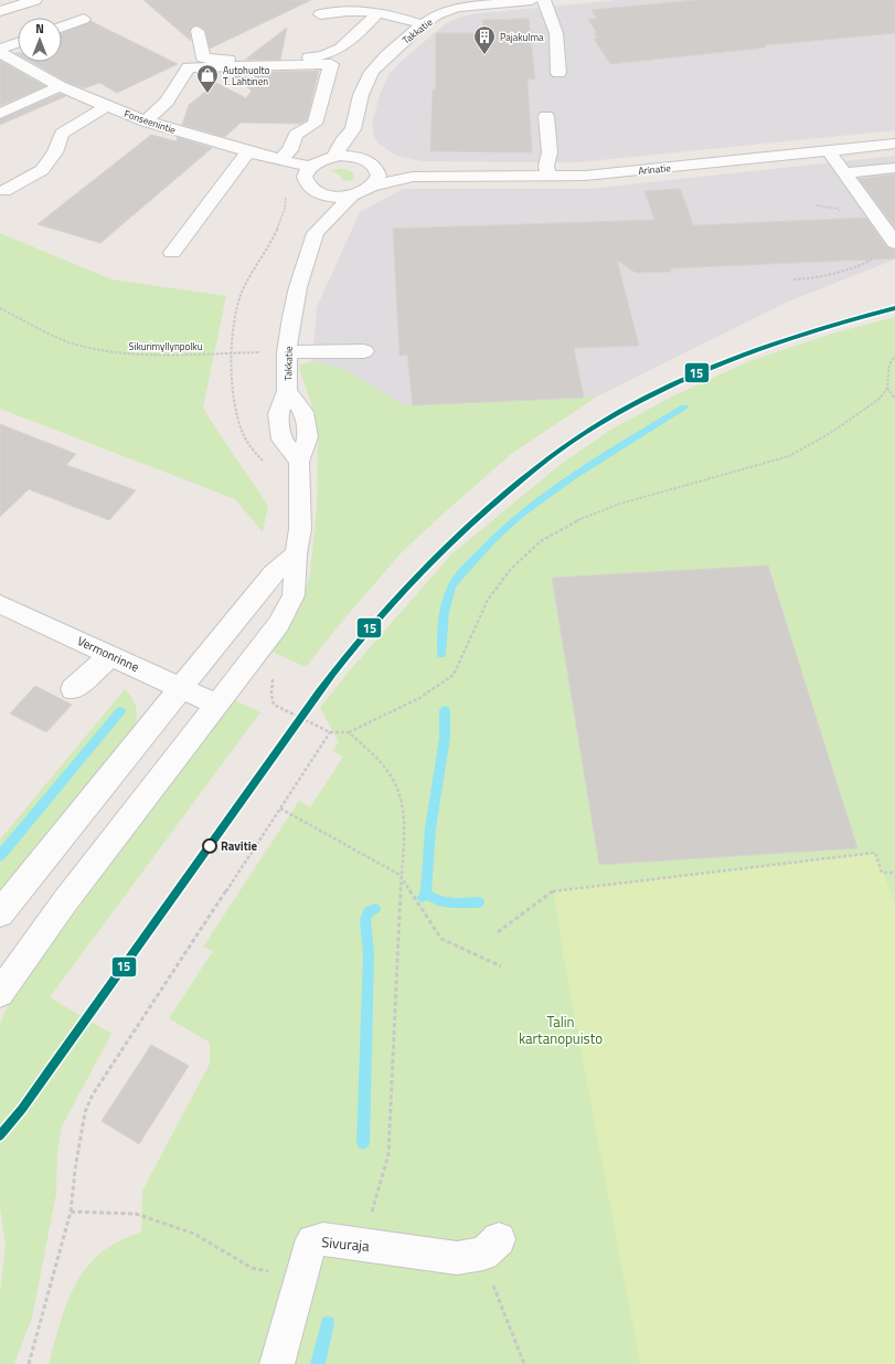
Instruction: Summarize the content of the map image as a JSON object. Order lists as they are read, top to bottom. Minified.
{"streets":{"street":["Takkatie","Fonseenintie","Arinatie","Vermonrinne","Sivuraja"],"path":["Sikurimyllynpolku"]},"crossings":[["Takkatie","Fonseenintie"],["Takkatie","Arinatie"],["Takkatie","Sikurimyllynpolku"]],"parks":["Talin kartanopuisto"],"places":{"building":["Pajakulma"],"shop":["Autohuolto T. Lahtinen"],"other":["Ravitie"]},"lines":["transit line 15"],"north":"top"}
